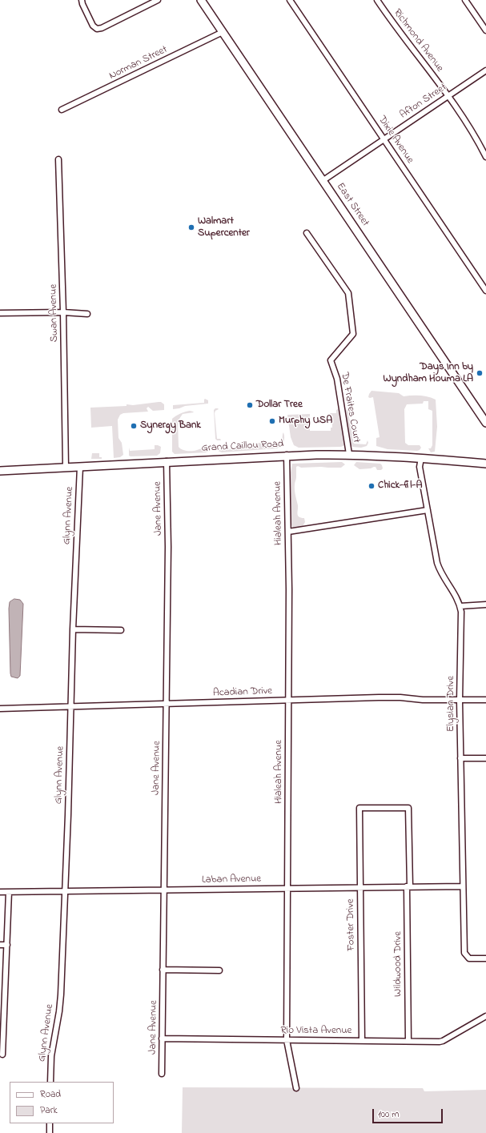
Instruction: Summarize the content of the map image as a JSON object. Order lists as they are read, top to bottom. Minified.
{"streets":{"street":["Richmond Avenue","Norman Street","Afton Street","Dixie Avenue","East Street","Swan Avenue","De Fraites Court","Grand Caillou Road","Jane Avenue","Hialeah Avenue","Glynn Avenue","Acadian Drive","Elysian Drive","Laban Avenue","Foster Drive","Wildwood Drive","Rio Vista Avenue"]},"crossings":[["Richmond Avenue","Afton Street"],["Norman Street","East Street"],["Afton Street","Dixie Avenue"],["Afton Street","East Street"],["Swan Avenue","Grand Caillou Road"],["De Fraites Court","Grand Caillou Road"],["Grand Caillou Road","Jane Avenue"],["Grand Caillou Road","Hialeah Avenue"],["Grand Caillou Road","Glynn Avenue"],["Grand Caillou Road","Elysian Drive"],["Jane Avenue","Acadian Drive"],["Jane Avenue","Laban Avenue"],["Jane Avenue","Rio Vista Avenue"],["Hialeah Avenue","Acadian Drive"],["Hialeah Avenue","Laban Avenue"],["Hialeah Avenue","Rio Vista Avenue"],["Glynn Avenue","Acadian Drive"],["Glynn Avenue","Laban Avenue"],["Acadian Drive","Elysian Drive"],["Elysian Drive","Laban Avenue"],["Laban Avenue","Foster Drive"],["Laban Avenue","Wildwood Drive"],["Foster Drive","Wildwood Drive"],["Foster Drive","Rio Vista Avenue"],["Wildwood Drive","Rio Vista Avenue"]],"places":["Walmart Supercenter","Days Inn by Wyndham Houma LA","Dollar Tree","Murphy USA","Synergy Bank","Chick-fil-A"],"legend":["Road","Park"],"scale_bar":"100 m"}
